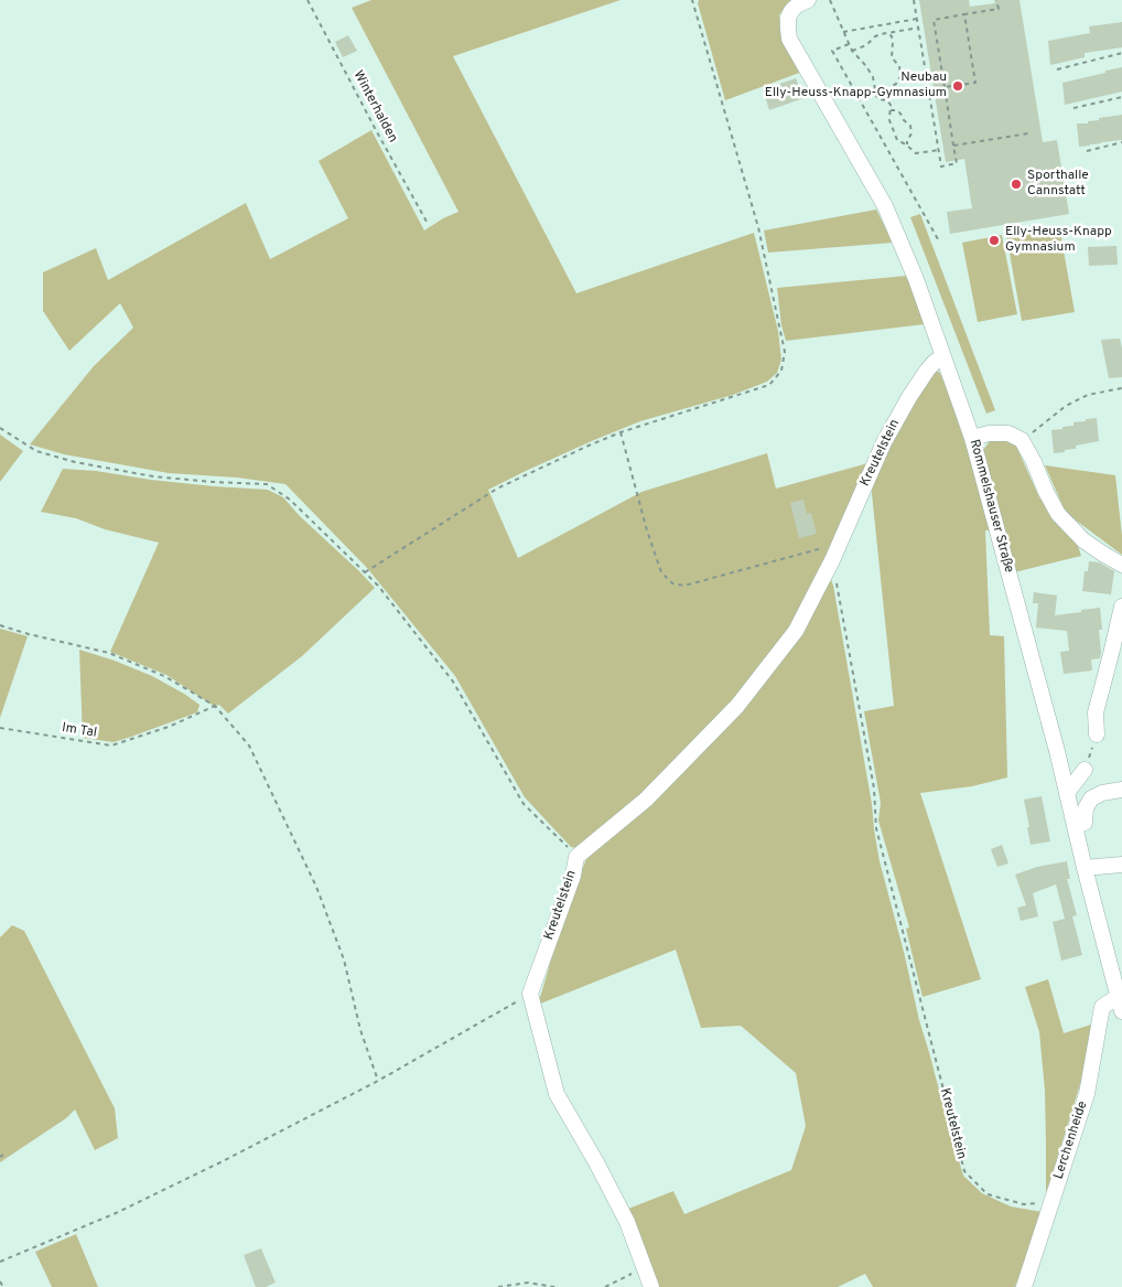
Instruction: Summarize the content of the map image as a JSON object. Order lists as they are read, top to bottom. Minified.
{"streets":{"street":["Kreutelstein","Rommelshauser Straße","Lerchenheide"],"path":["Winterhalden","Im Tal"]},"crossings":[["Kreutelstein","Rommelshauser Straße"],["Kreutelstein","Lerchenheide"],["Rommelshauser Straße","Lerchenheide"]],"places":["Neubau Elly-Heuss-Knapp-Gymnasium","Sporthalle Cannstatt","Elly-Heuss-Knapp Gymnasium"]}
